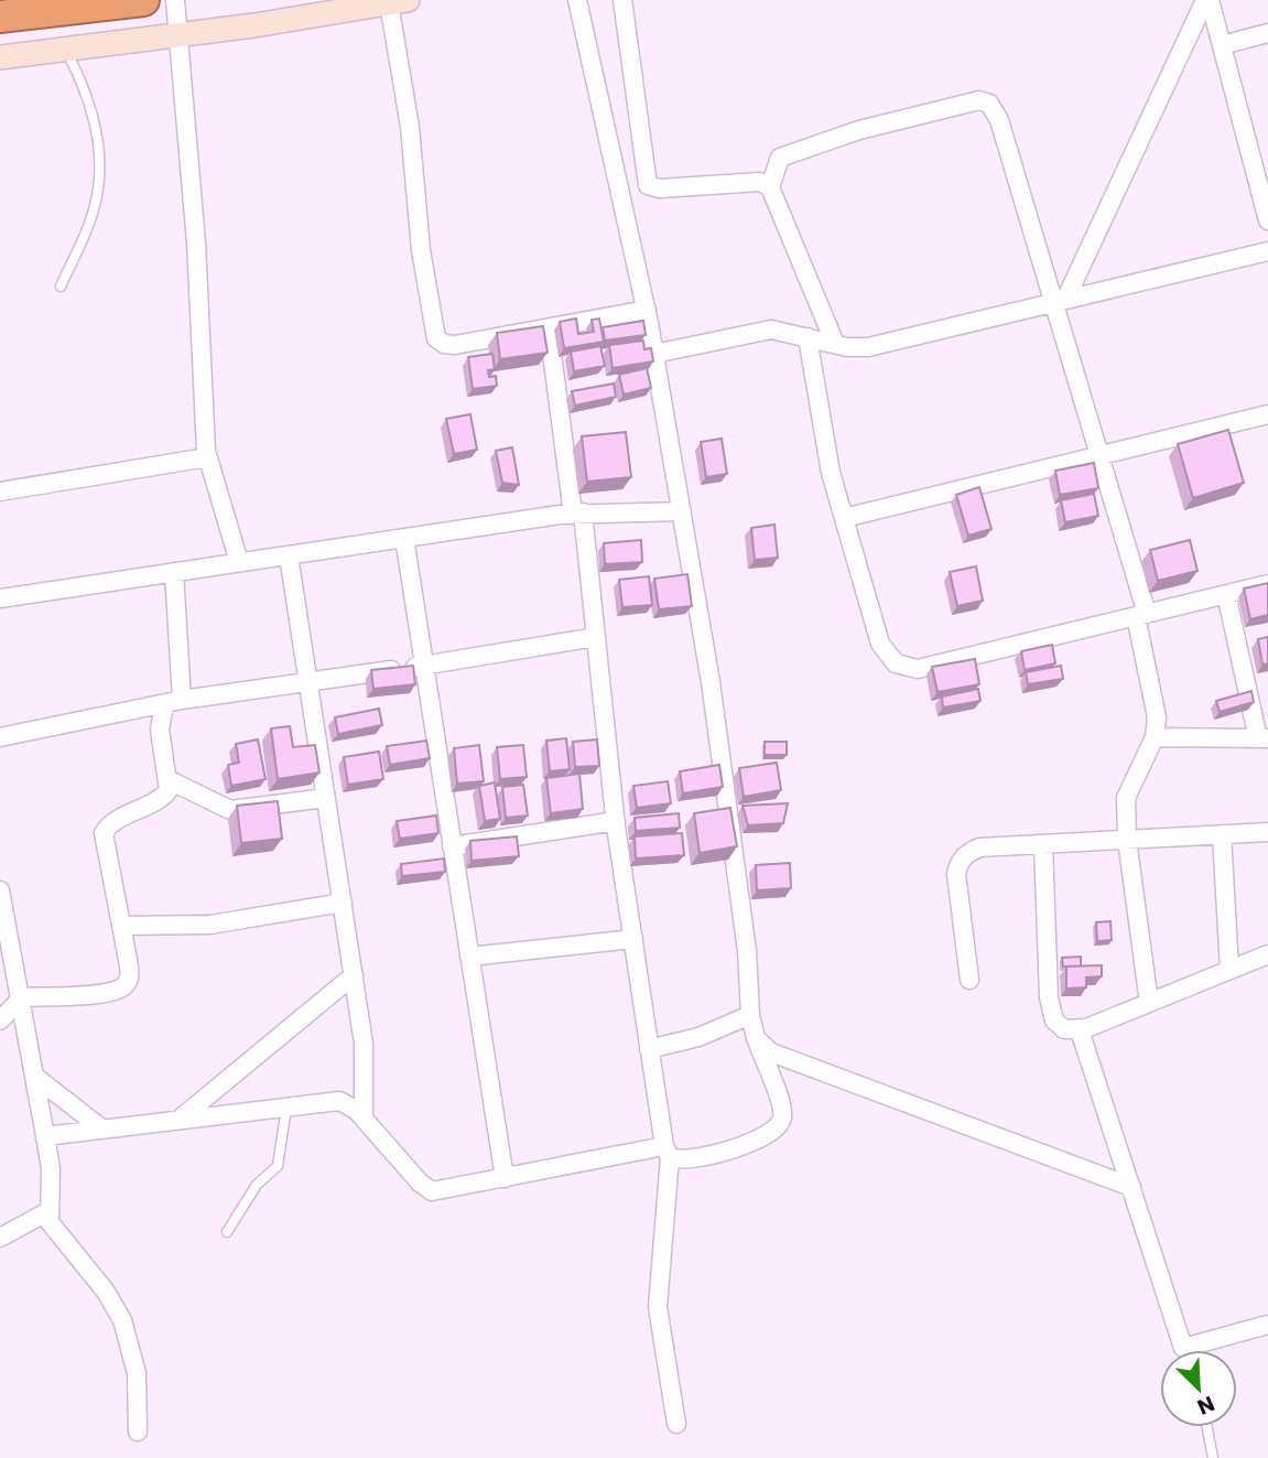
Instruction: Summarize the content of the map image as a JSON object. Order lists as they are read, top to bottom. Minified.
{"north":"bottom right"}
